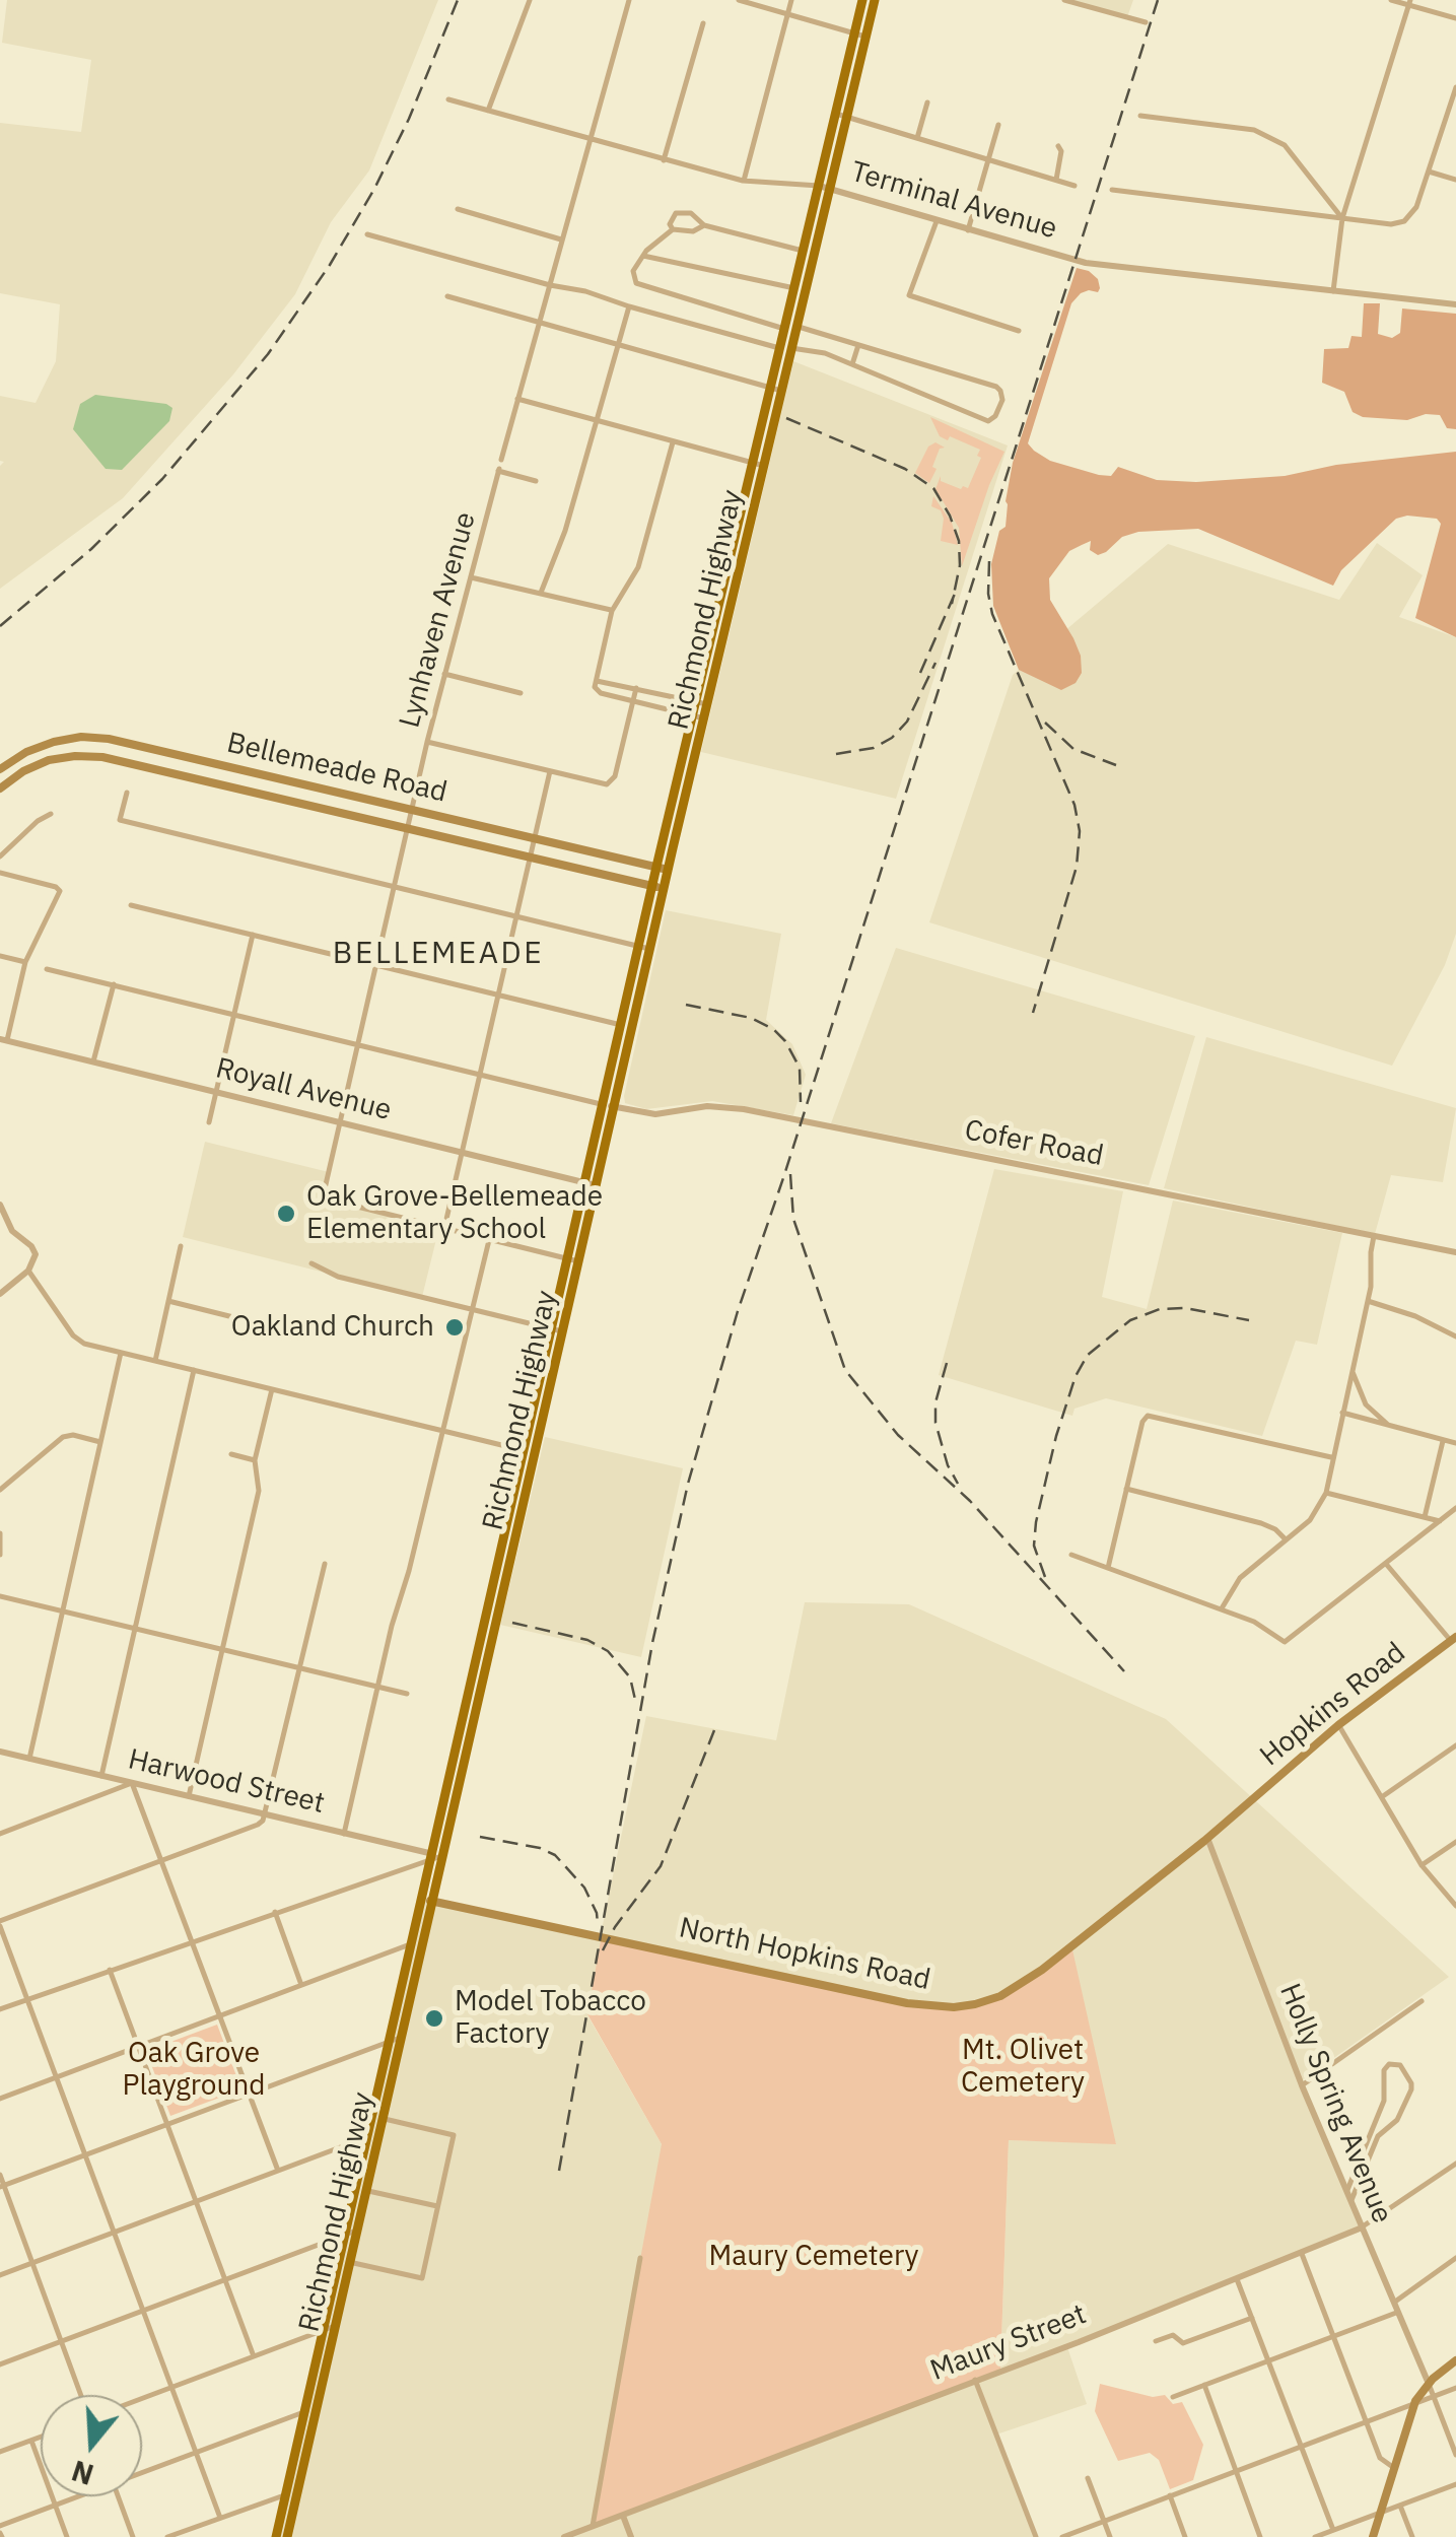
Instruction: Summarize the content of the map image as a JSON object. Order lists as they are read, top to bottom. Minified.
{"streets":{"main road":["Richmond Highway","Bellemeade Road","Hopkins Road","North Hopkins Road"],"street":["Terminal Avenue","Lynhaven Avenue","Royall Avenue","Cofer Road","Harwood Street","Holly Spring Avenue","Maury Street"]},"crossings":[["Terminal Avenue","Richmond Highway"],["Richmond Highway","Bellemeade Road"],["Richmond Highway","Royall Avenue"],["Richmond Highway","Cofer Road"],["Richmond Highway","Harwood Street"],["Richmond Highway","North Hopkins Road"],["Lynhaven Avenue","Bellemeade Road"],["Lynhaven Avenue","Royall Avenue"],["Hopkins Road","North Hopkins Road"],["North Hopkins Road","Holly Spring Avenue"],["Holly Spring Avenue","Maury Street"]],"districts":["BELLEMEADE"],"parks":["Mt. Olivet Cemetery","Oak Grove Playground","Maury Cemetery"],"places":["Oak Grove-Bellemeade Elementary School","Oakland Church","Model Tobacco Factory"],"north":"bottom"}
